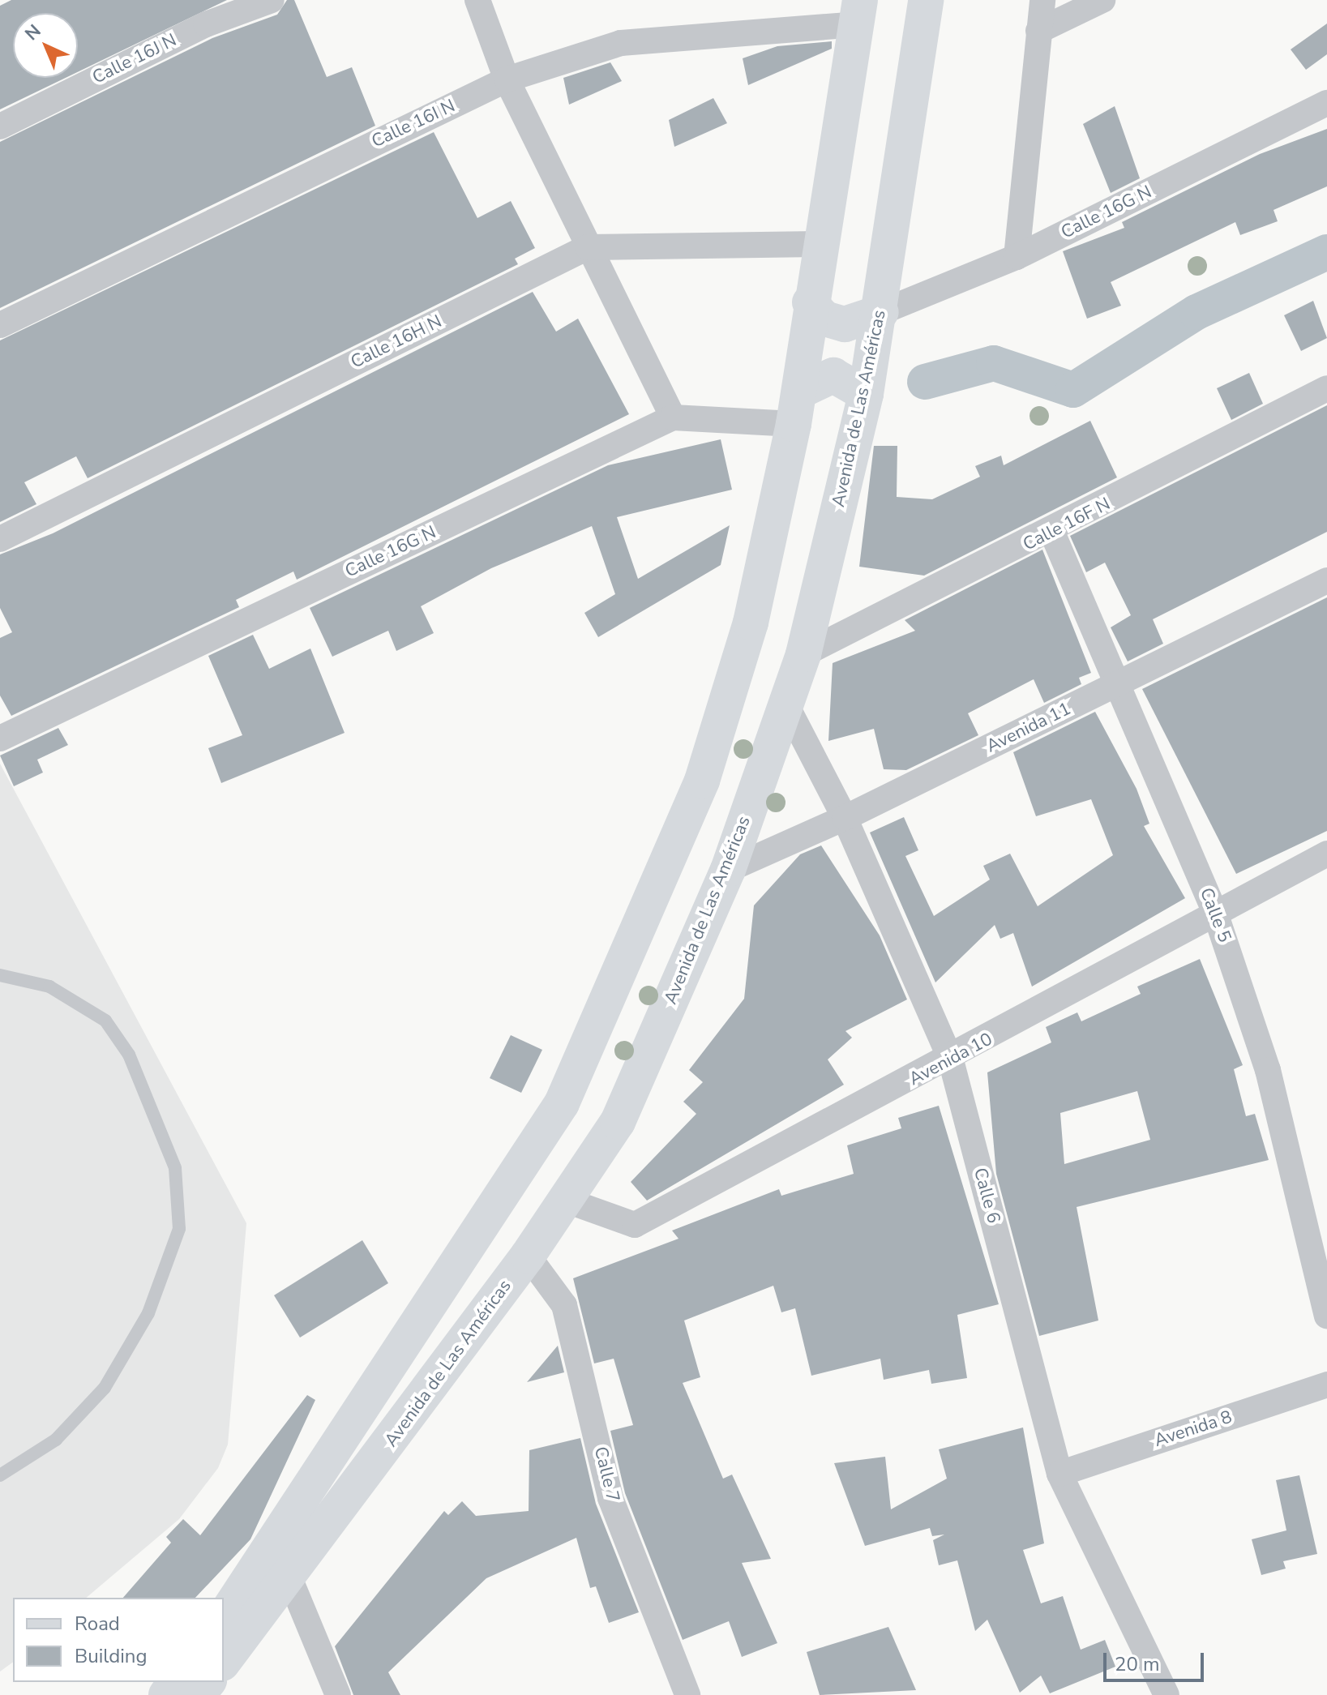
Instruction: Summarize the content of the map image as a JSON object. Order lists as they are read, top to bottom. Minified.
{"streets":{"main road":["Avenida de Las Américas"],"street":["Calle 16J N","Calle 16I N","Calle 16G N","Calle 16H N","Calle 16F N","Avenida 11","Calle 5","Avenida 10","Calle 6","Avenida 8","Calle 7"]},"crossings":[["Calle 16G N","Avenida de Las Américas"],["Avenida de Las Américas","Calle 16F N"],["Avenida de Las Américas","Avenida 11"],["Avenida de Las Américas","Avenida 10"],["Avenida de Las Américas","Calle 6"],["Avenida de Las Américas","Calle 7"],["Calle 16F N","Calle 5"],["Avenida 11","Calle 5"],["Avenida 11","Calle 6"],["Calle 5","Avenida 10"],["Avenida 10","Calle 6"],["Calle 6","Avenida 8"]],"legend":["Road","Building"],"scale_bar":"20 m","north":"top left"}
